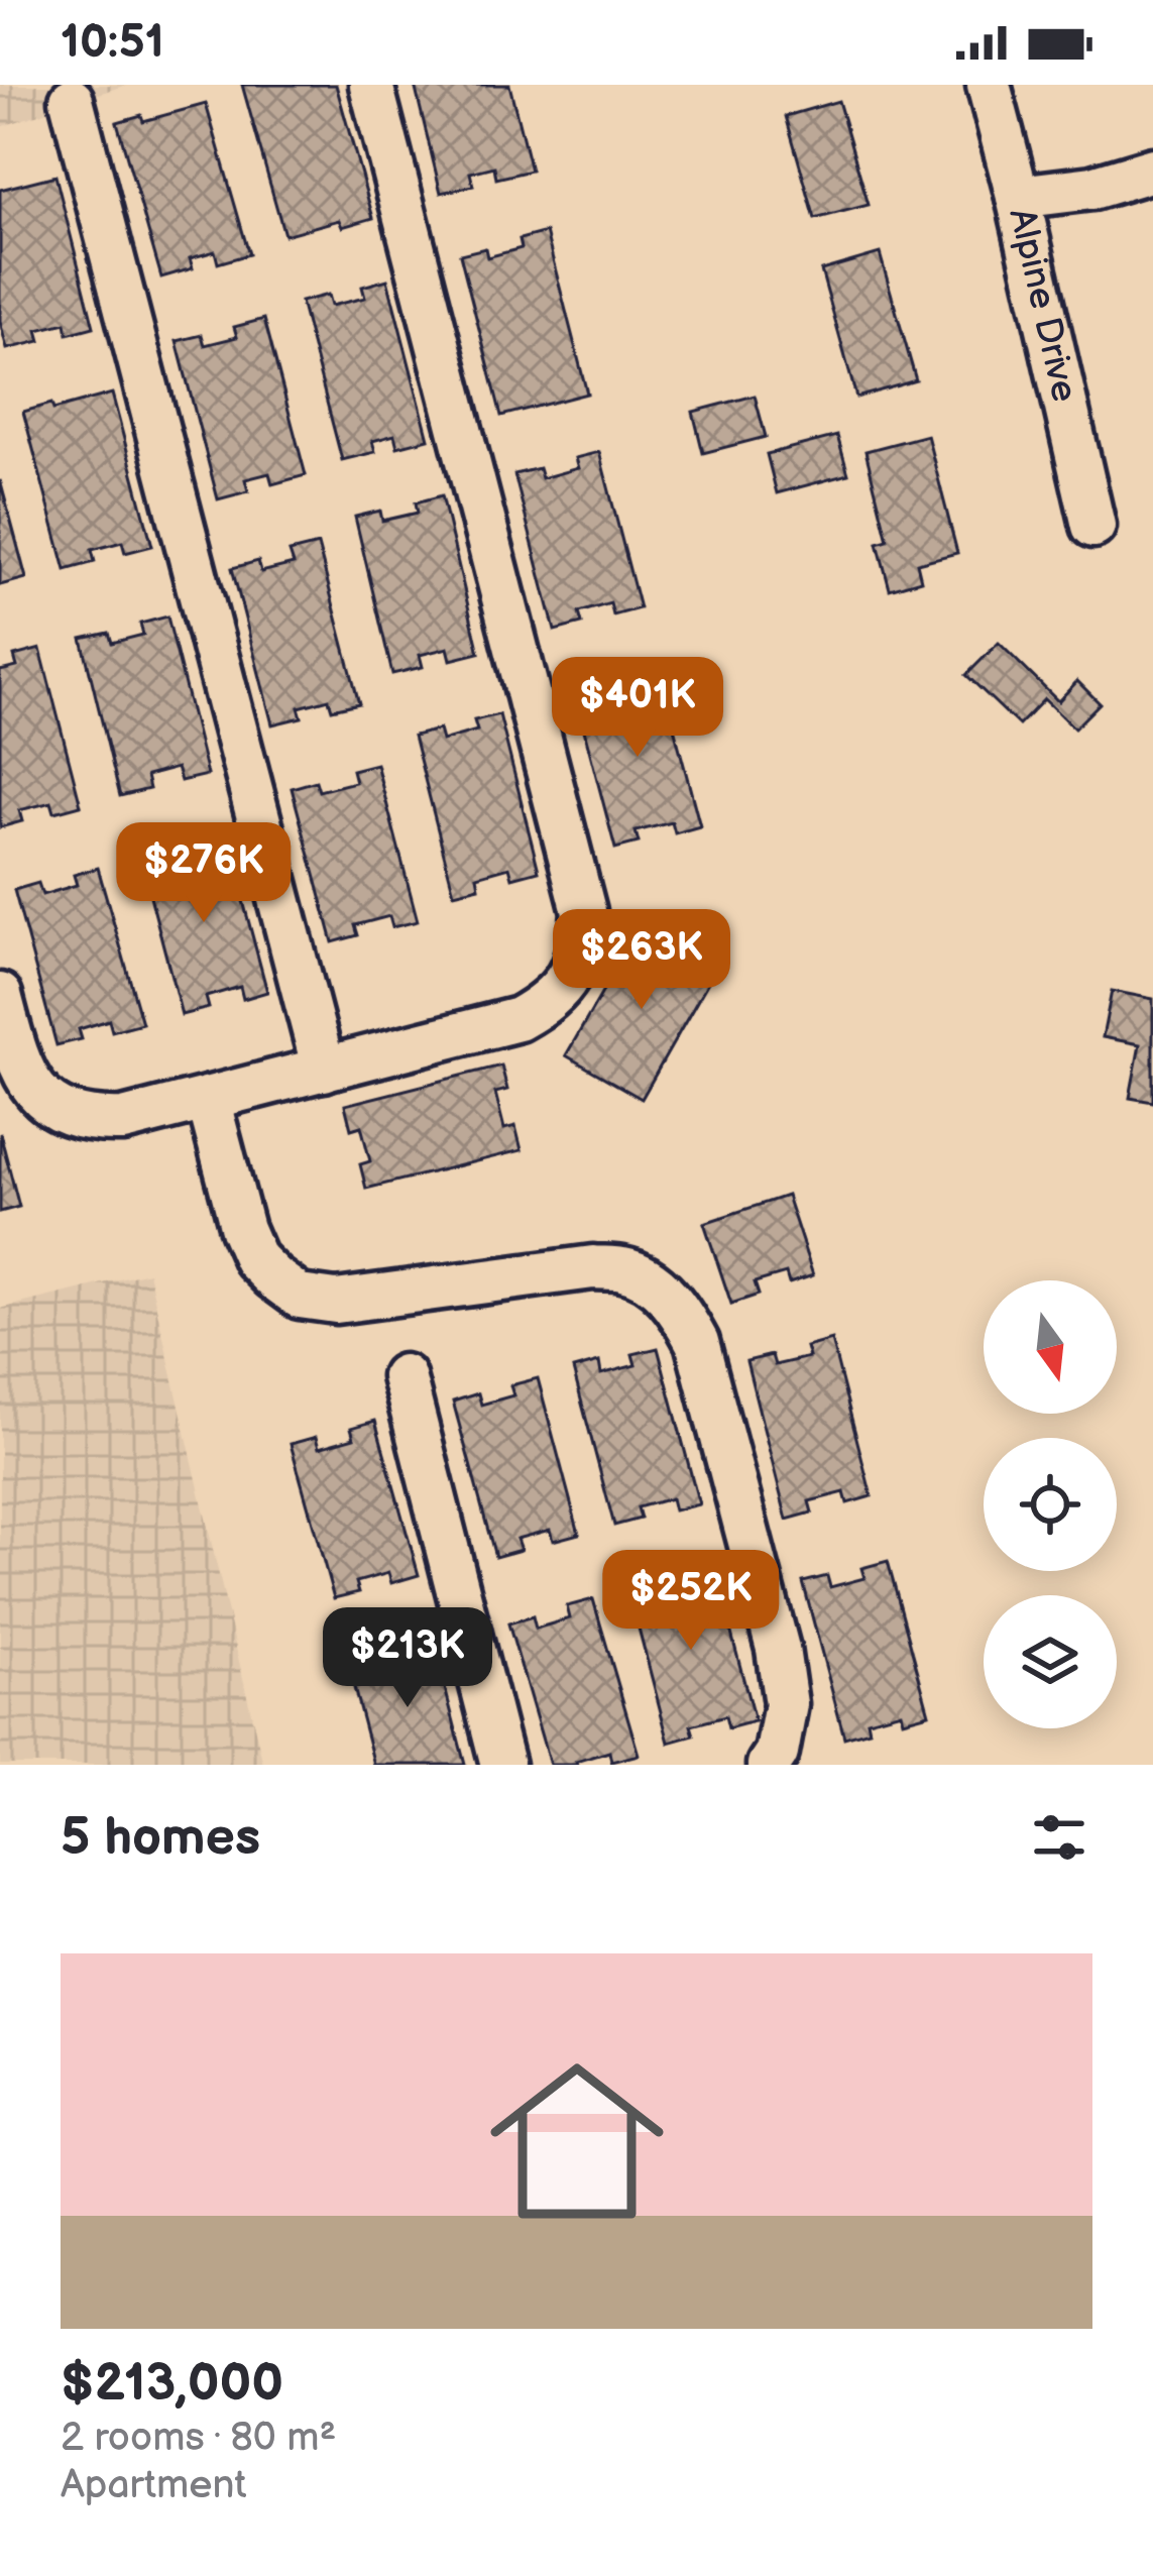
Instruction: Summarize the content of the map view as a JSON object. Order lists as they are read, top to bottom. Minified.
{"streets":{"street":["Alpine Drive"]},"north":"bottom","page":{"status":"10:51","price":["$401K","$276K","$263K","$252K","$213K"],"heading":"5 homes","list":[{"name":"$213,000","note":"2 rooms · 80 m² · Apartment"}]}}
